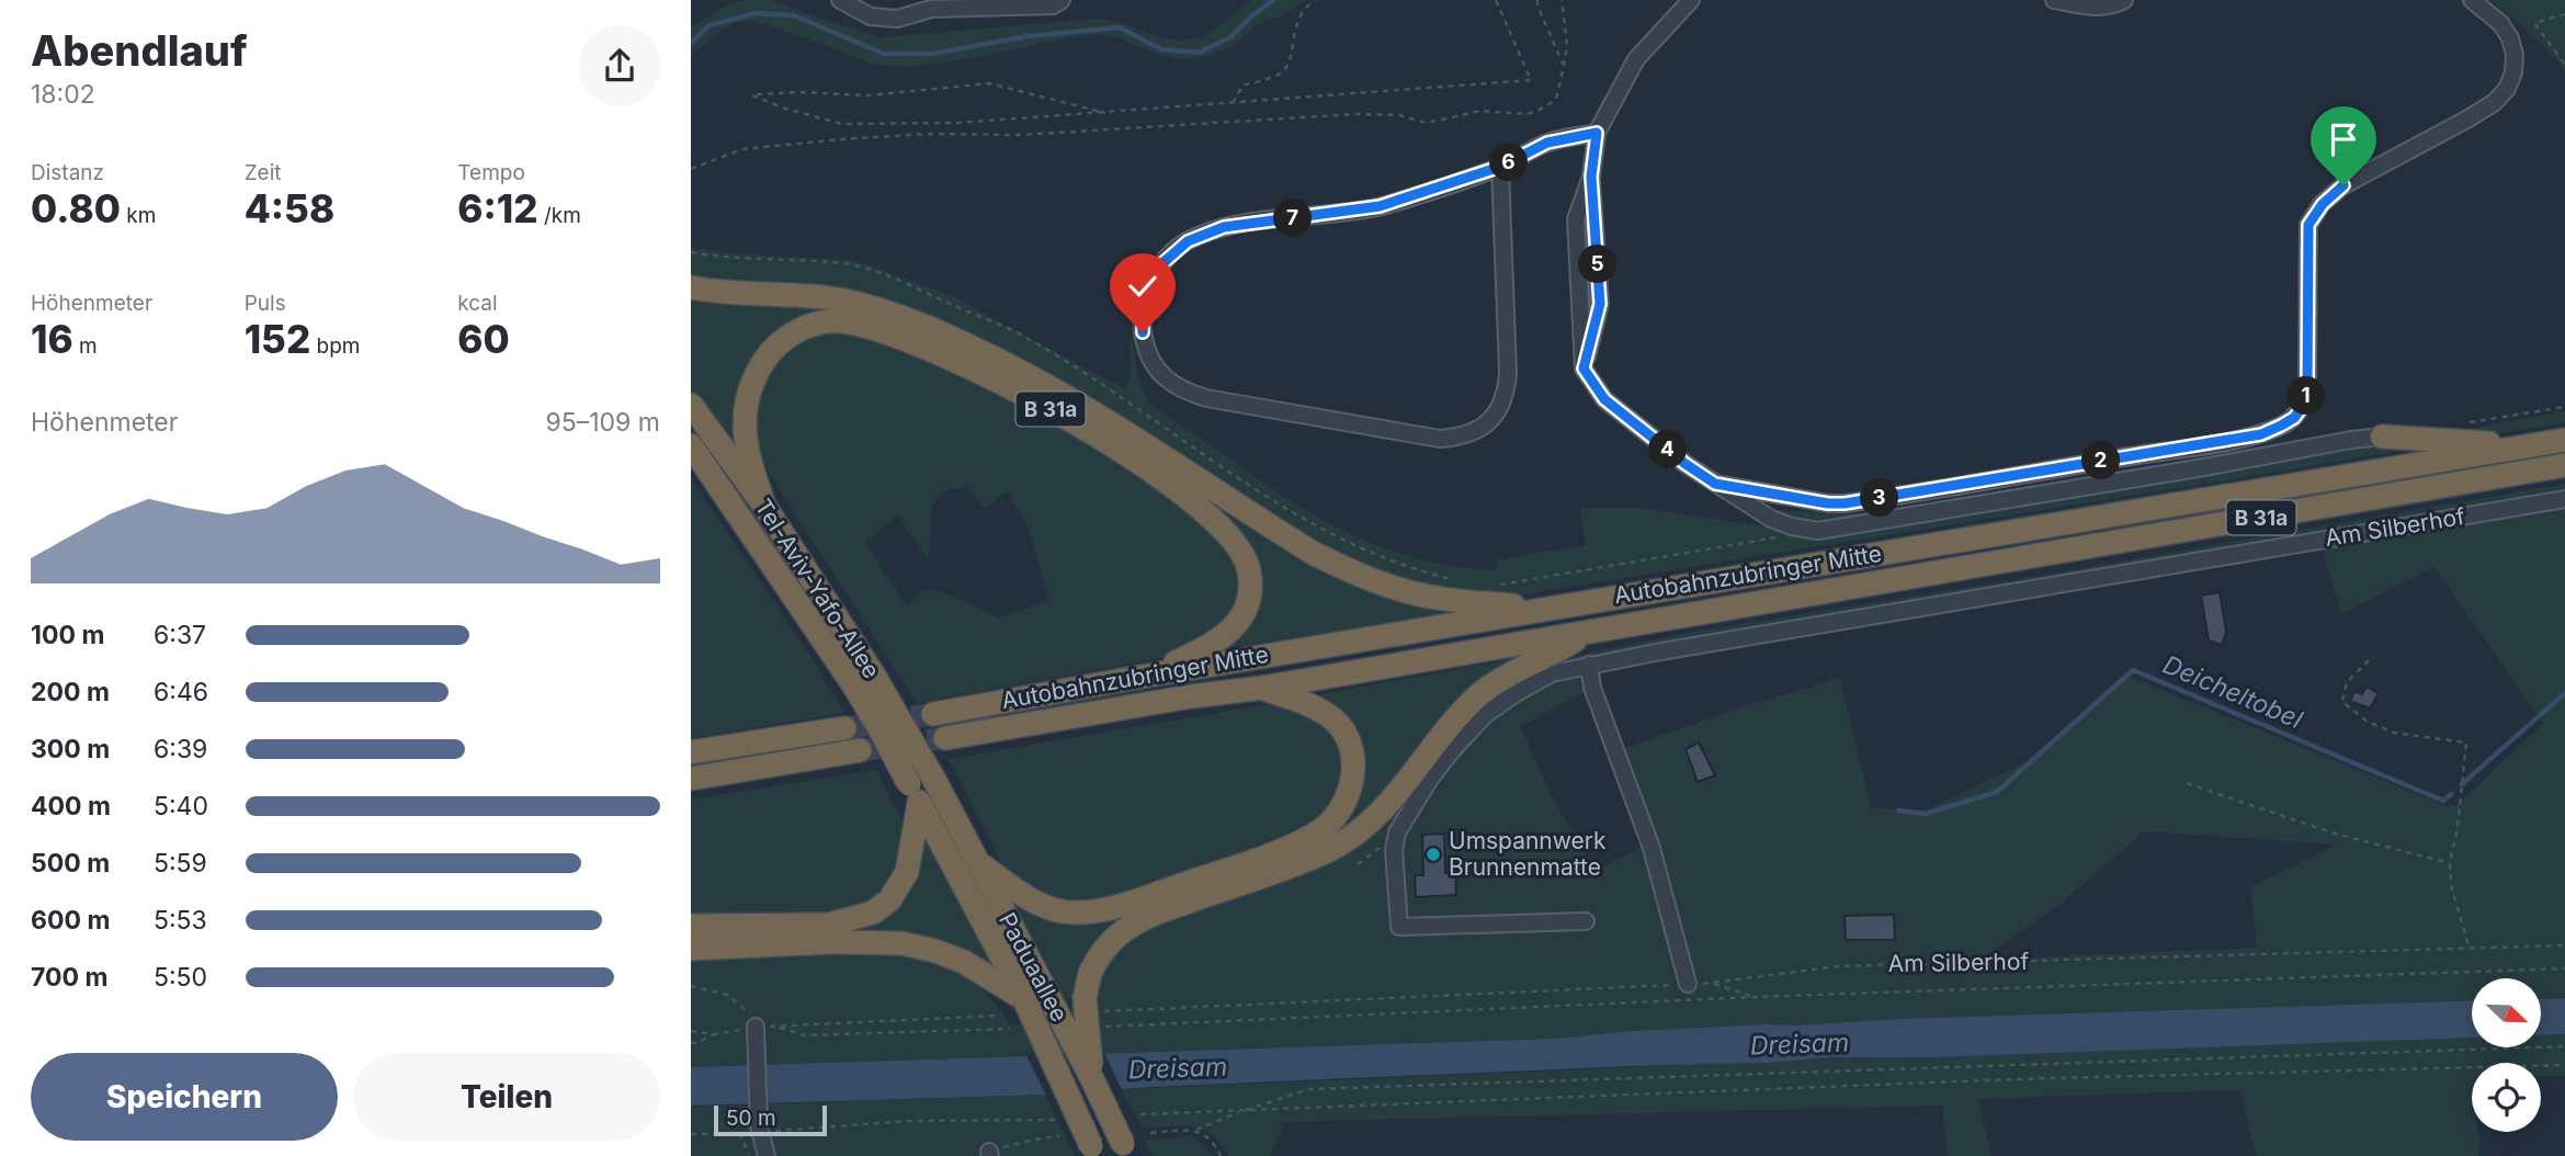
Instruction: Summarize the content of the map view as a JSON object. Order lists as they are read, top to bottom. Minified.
{"streets":{"highway":["B 31a","Autobahnzubringer Mitte","Tel-Aviv-Yafo-Allee","Paduaallee"],"street":["Am Silberhof"]},"crossings":[["B 31a","Autobahnzubringer Mitte"],["B 31a","Tel-Aviv-Yafo-Allee"],["B 31a","Paduaallee"],["Tel-Aviv-Yafo-Allee","Paduaallee"]],"water":["Deicheltobel","Dreisam"],"places":["Umspannwerk Brunnenmatte"],"scale_bar":"50 m","north":"bottom right","page":{"heading":["Abendlauf","18:02"],"stats":[["Distanz","0.80 km"],["Zeit","4:58"],["Tempo","6:12 /km"],["Höhenmeter","16 m"],["Puls","152 bpm"],["kcal","60"]],"pins":["6","7","5","1","4","2","3"],"chart":["Höhenmeter","95–109 m"],"list":[{"name":"100 m","note":"6:37"},{"name":"200 m","note":"6:46"},{"name":"300 m","note":"6:39"},{"name":"400 m","note":"5:40"},{"name":"500 m","note":"5:59"},{"name":"600 m","note":"5:53"},{"name":"700 m","note":"5:50"}],"buttons":["Speichern","Teilen"],"scale":"50 m"}}
